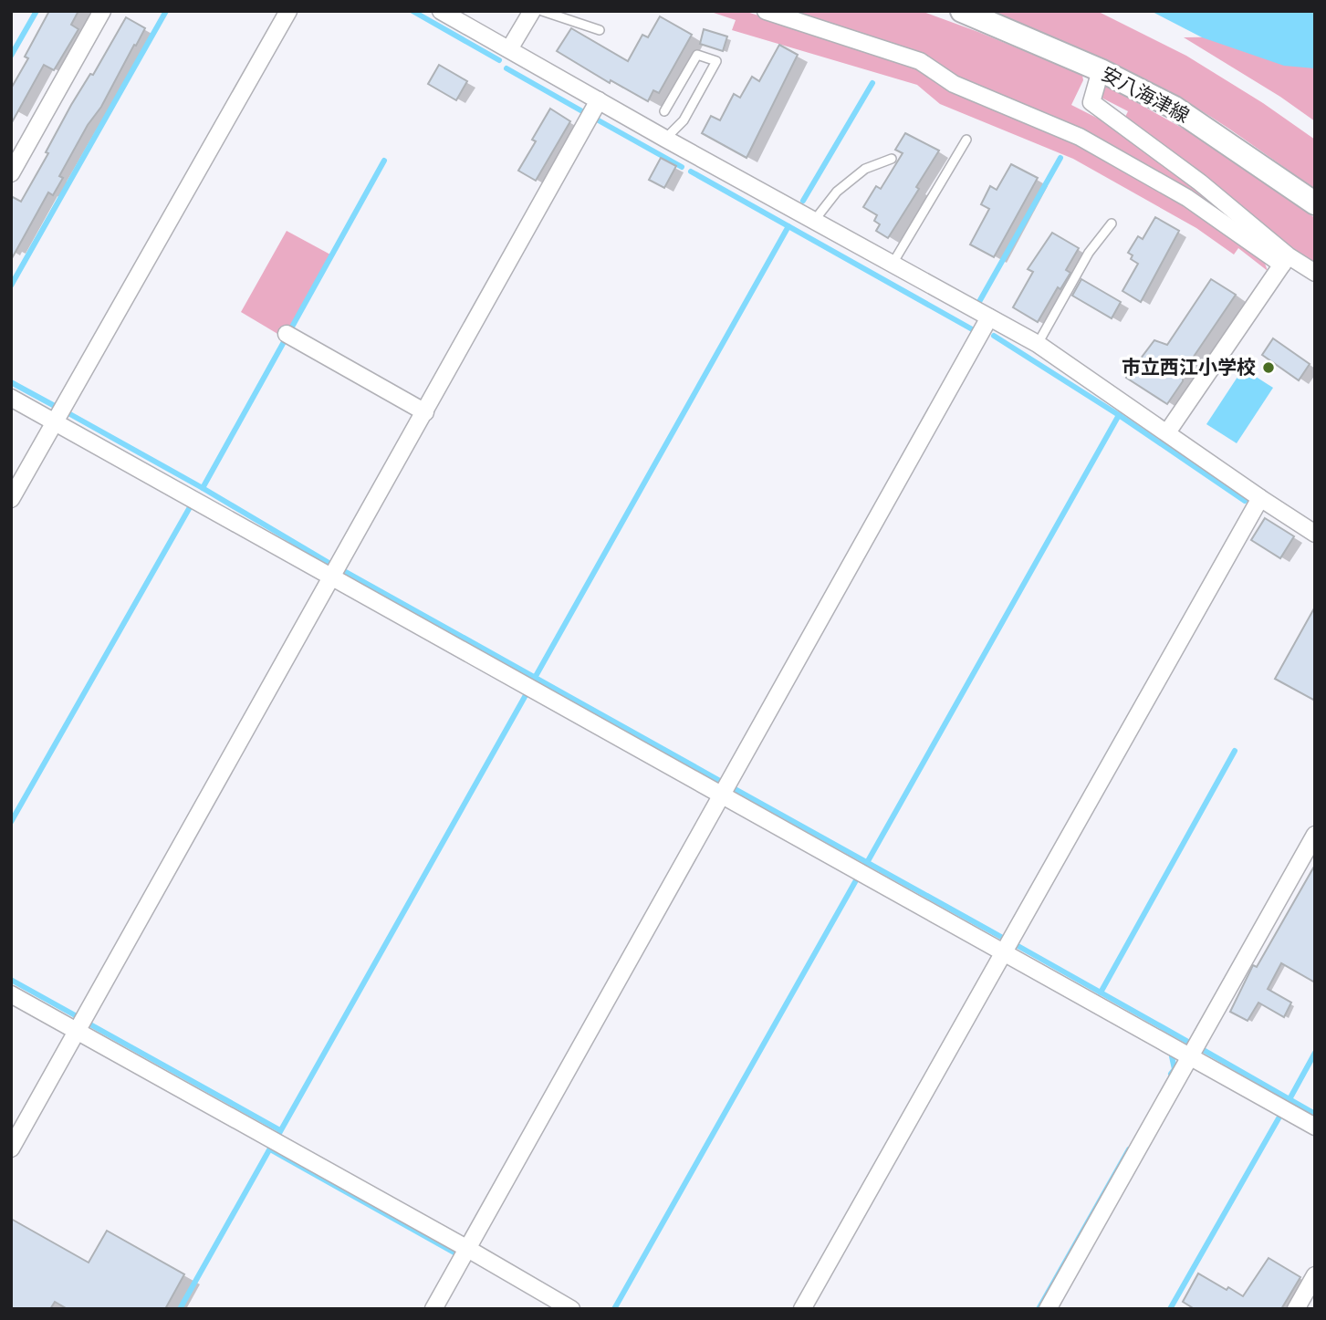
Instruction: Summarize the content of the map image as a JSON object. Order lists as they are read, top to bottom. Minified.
{"streets":{"main road":["安八海津線"]},"places":["市立西江小学校"]}
